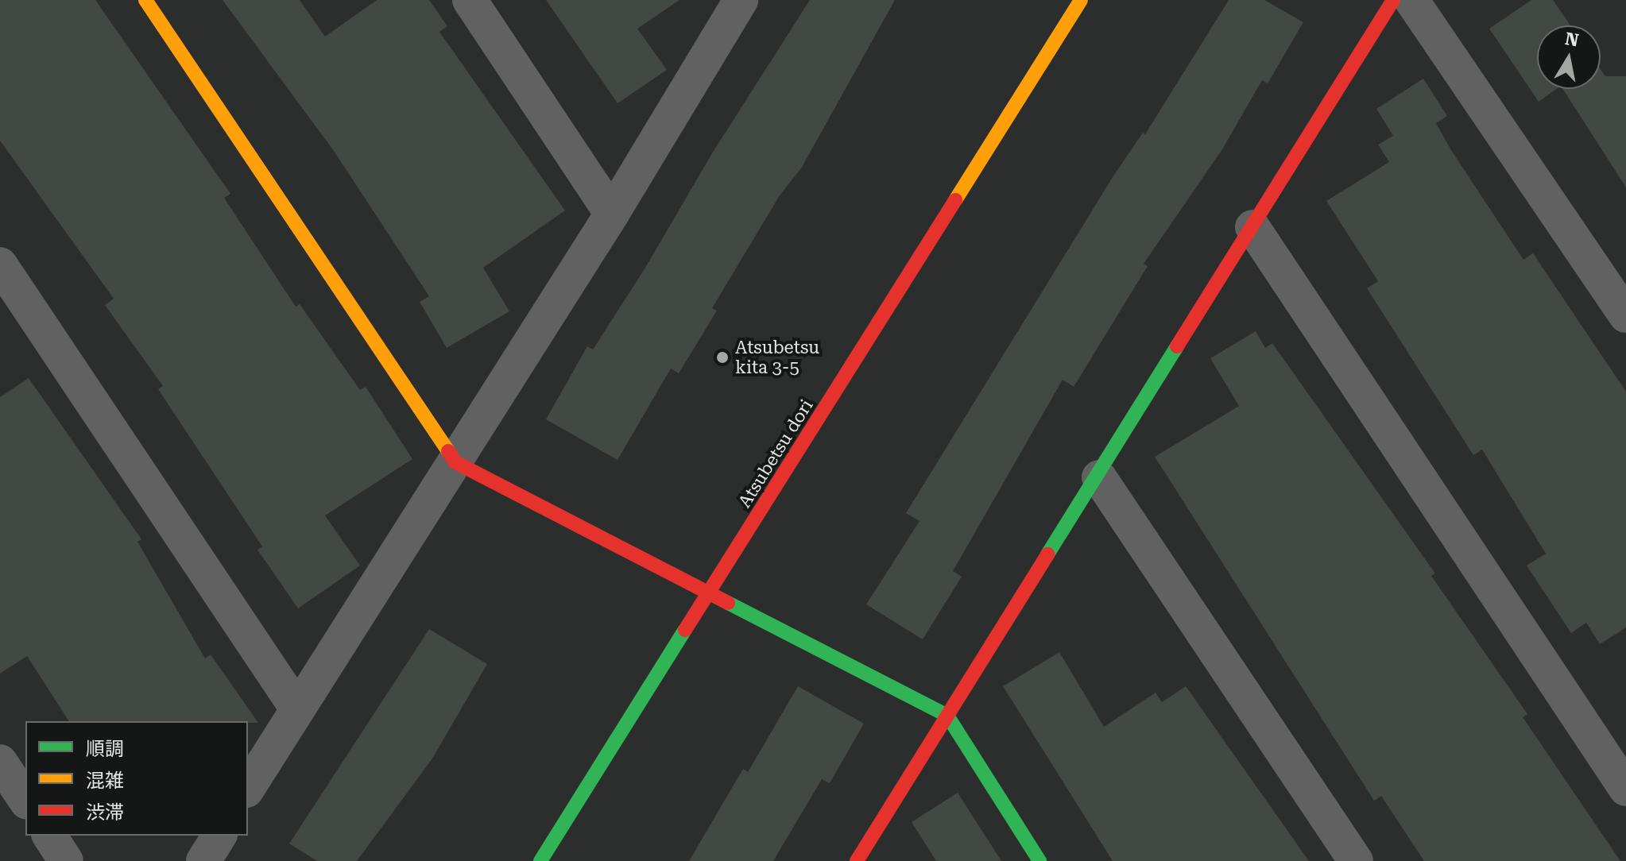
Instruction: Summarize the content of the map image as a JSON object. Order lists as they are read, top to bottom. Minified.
{"streets":{"street":["Atsubetsu dori"]},"places":["Atsubetsu kita 3-5"],"legend":["順調","混雑","渋滞"],"north":"top"}
